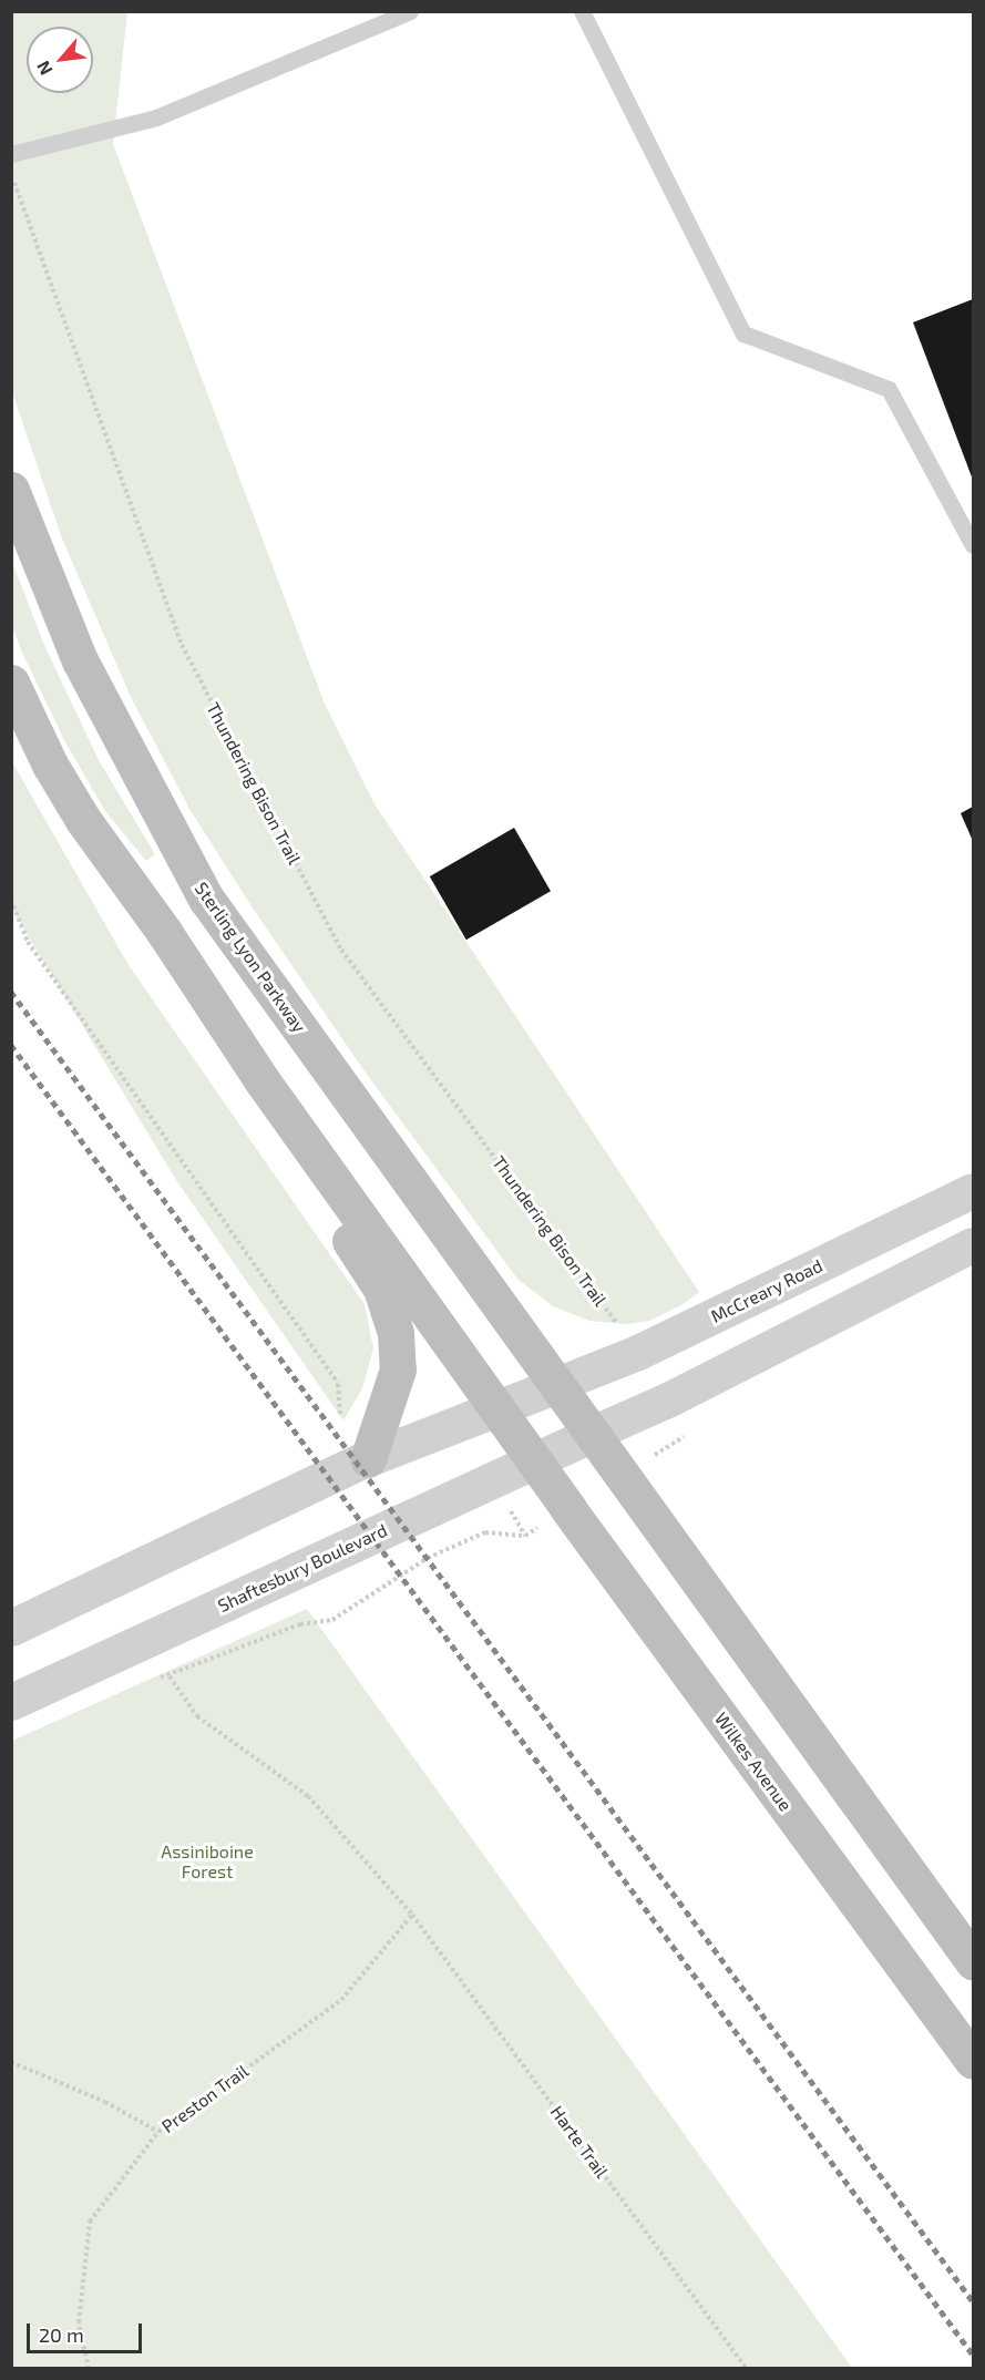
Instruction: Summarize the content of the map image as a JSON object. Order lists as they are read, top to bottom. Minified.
{"streets":{"main road":["Sterling Lyon Parkway","Wilkes Avenue"],"street":["McCreary Road","Shaftesbury Boulevard"],"path":["Thundering Bison Trail","Preston Trail","Harte Trail"]},"crossings":[["Sterling Lyon Parkway","McCreary Road"],["Shaftesbury Boulevard","Wilkes Avenue"],["Preston Trail","Harte Trail"]],"parks":["Assiniboine Forest"],"scale_bar":"20 m","north":"bottom left"}
